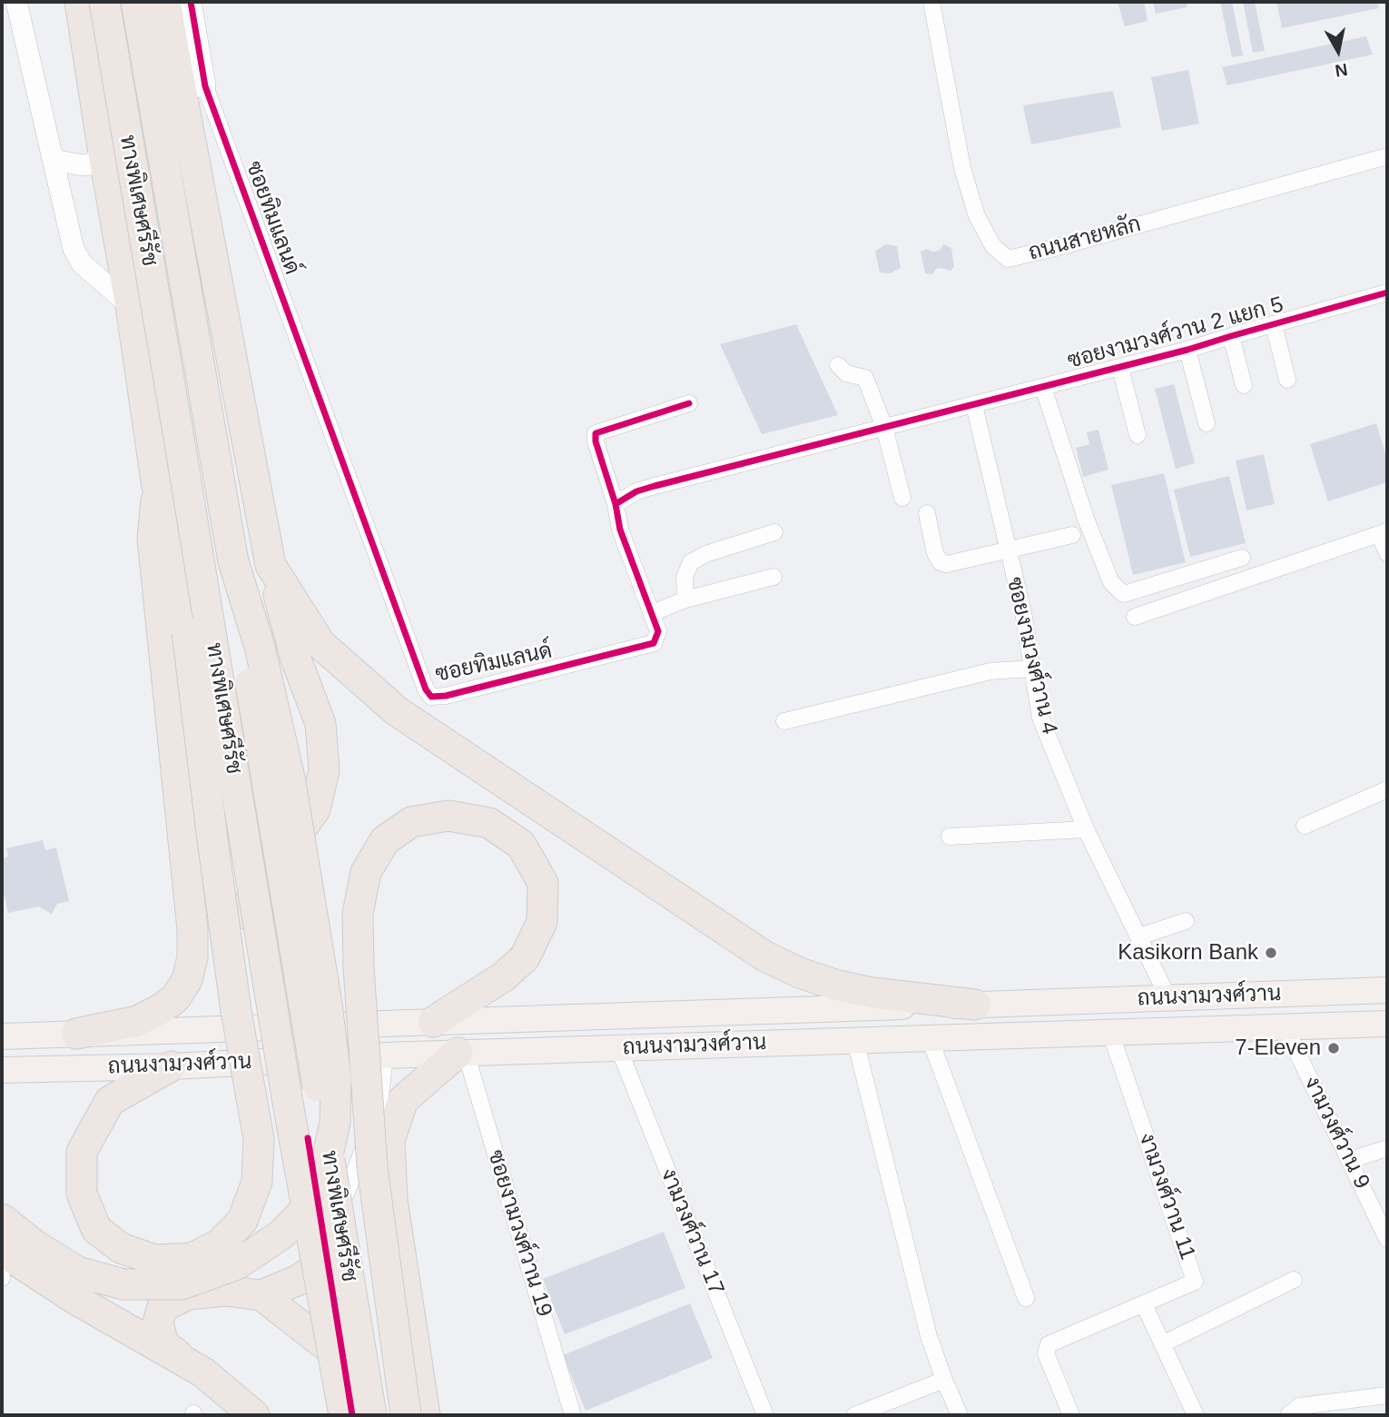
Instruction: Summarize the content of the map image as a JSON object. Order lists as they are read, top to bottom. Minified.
{"streets":{"highway":["ทางพิเศษศรีรัช"],"main road":["ถนนงามวงศ์วาน"],"street":["ซอยทิมแลนด์","ถนนสายหลัก","ซอยงามวงศ์วาน 2 แยก 5","ซอยงามวงศ์วาน 4","งามวงศ์วาน 9","งามวงศ์วาน 11","งามวงศ์วาน 17","ซอยงามวงศ์วาน 19"]},"crossings":[["ซอยงามวงศ์วาน 2 แยก 5","ซอยงามวงศ์วาน 4"],["ซอยงามวงศ์วาน 4","ถนนงามวงศ์วาน"],["ถนนงามวงศ์วาน","งามวงศ์วาน 9"],["ถนนงามวงศ์วาน","งามวงศ์วาน 11"],["ถนนงามวงศ์วาน","งามวงศ์วาน 17"],["ถนนงามวงศ์วาน","ซอยงามวงศ์วาน 19"]],"places":["Kasikorn Bank","7-Eleven"],"north":"bottom"}
